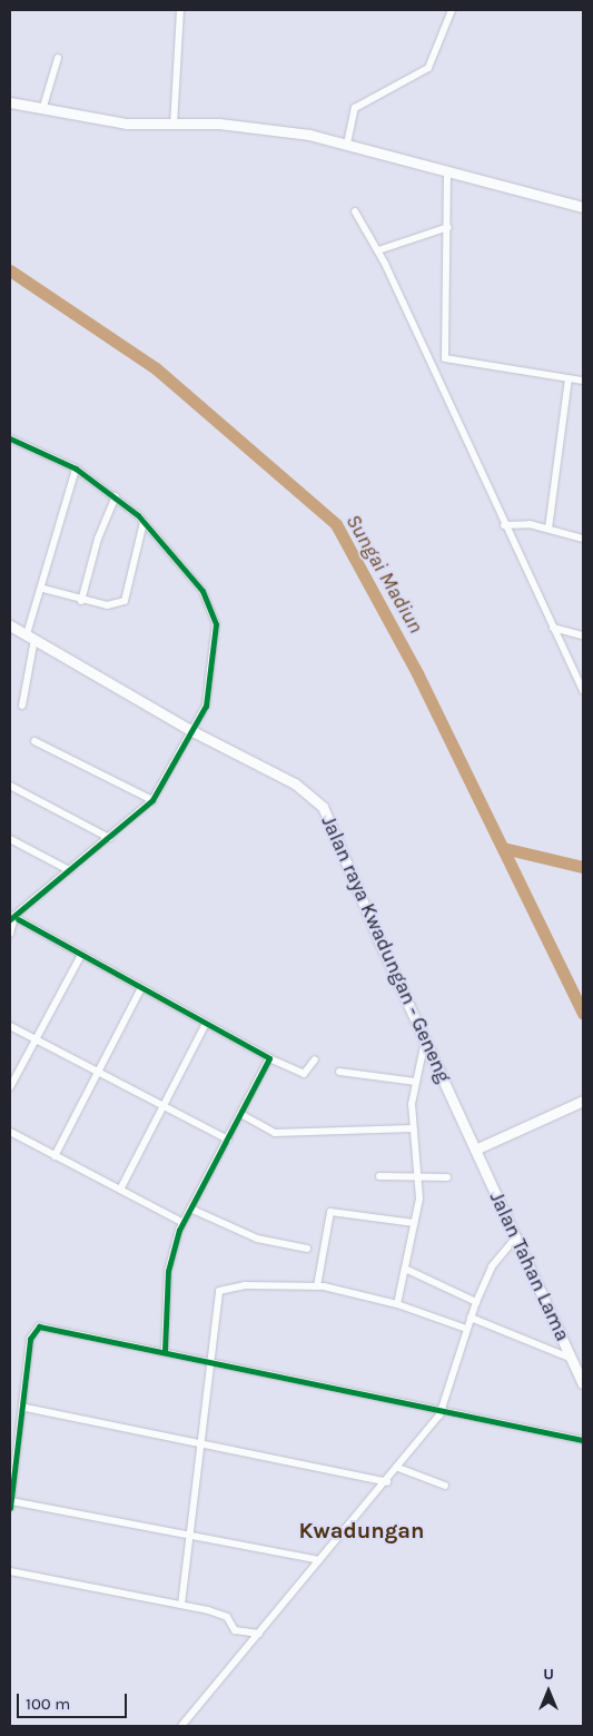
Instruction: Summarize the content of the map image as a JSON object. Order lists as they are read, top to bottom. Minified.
{"streets":{"main road":["Jalan raya Kwadungan - Geneng","Jalan Tahan Lama"]},"crossings":[["Jalan raya Kwadungan - Geneng","Jalan Tahan Lama"]],"districts":["Kwadungan"],"water":["Sungai Madiun"],"scale_bar":"100 m","north":"top"}
